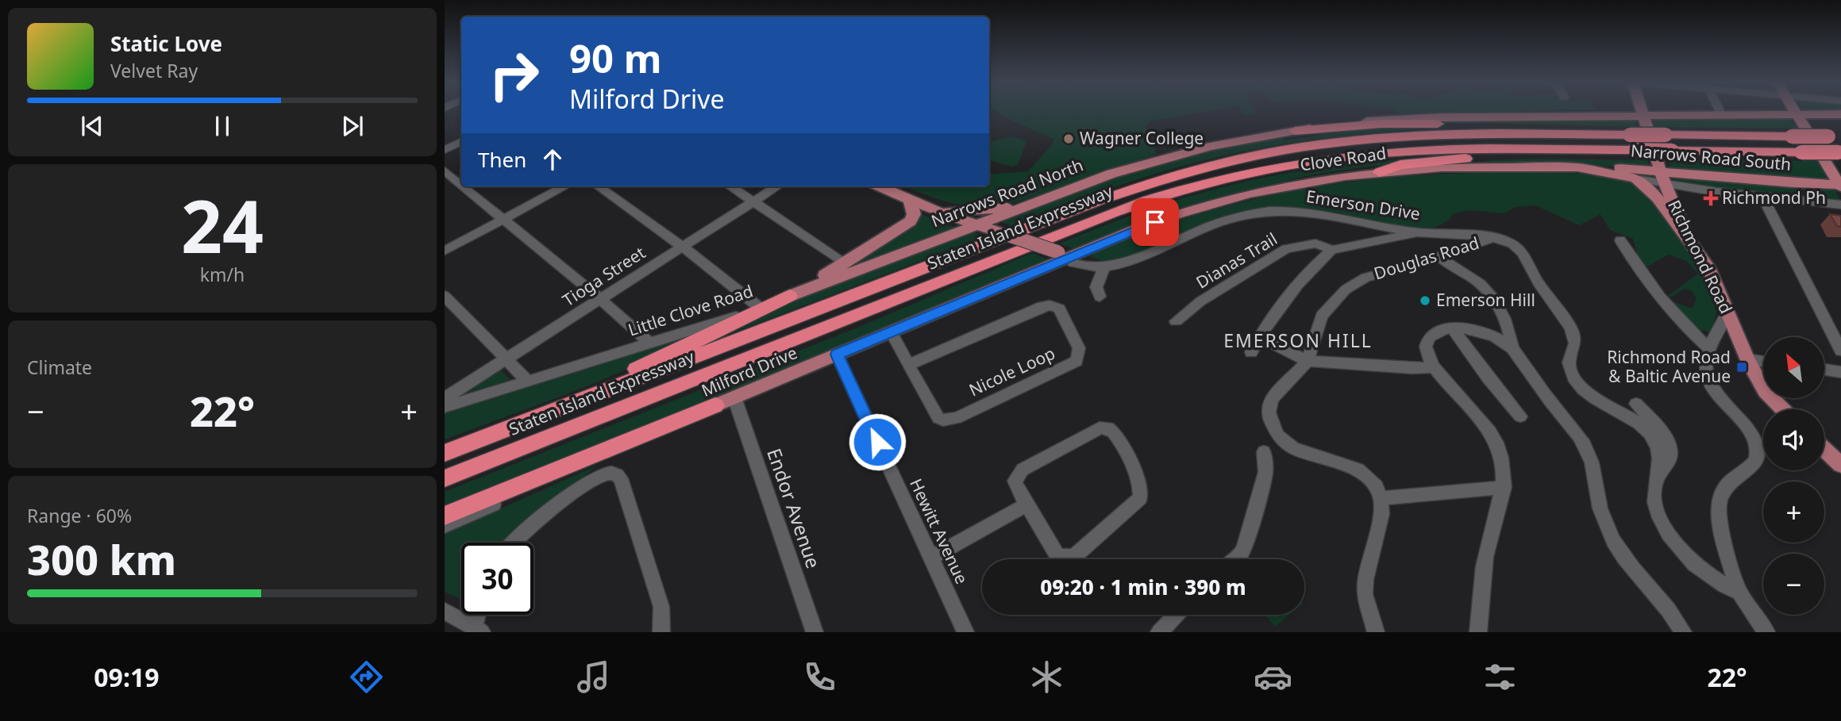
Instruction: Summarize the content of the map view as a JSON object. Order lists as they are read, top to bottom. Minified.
{"streets":{"highway":["Staten Island Expressway"],"main road":["Narrows Road South","Clove Road","Narrows Road North","Richmond Road","Little Clove Road","Milford Drive"],"street":["Emerson Drive","Douglas Road","Dianas Trail","Tioga Street","Nicole Loop","Endor Avenue","Hewitt Avenue"]},"crossings":[["Narrows Road South","Clove Road"],["Narrows Road South","Richmond Road"],["Clove Road","Emerson Drive"],["Clove Road","Richmond Road"],["Clove Road","Milford Drive"],["Narrows Road North","Richmond Road"],["Narrows Road North","Little Clove Road"],["Emerson Drive","Douglas Road"],["Emerson Drive","Dianas Trail"],["Emerson Drive","Milford Drive"],["Richmond Road","Douglas Road"],["Milford Drive","Nicole Loop"],["Milford Drive","Endor Avenue"],["Milford Drive","Hewitt Avenue"]],"districts":["EMERSON HILL"],"places":{"other":["Wagner College","Emerson Hill"],"health":["Richmond Ph"],"transit":["Richmond Road & Baltic Avenue"]},"north":"top left","page":{"turn":["90 m","Milford Drive"],"song":["Static Love","Velvet Ray"],"then":"Then","tile":[["24","km/h"],"Climate",["Range · 60%","300 km"]],"map_buttons":["+","−"],"heat":["−","22°","+"],"limit":"30","trip":"09:20 · 1 min · 390 m","tabs":["09:19","22°"]}}
